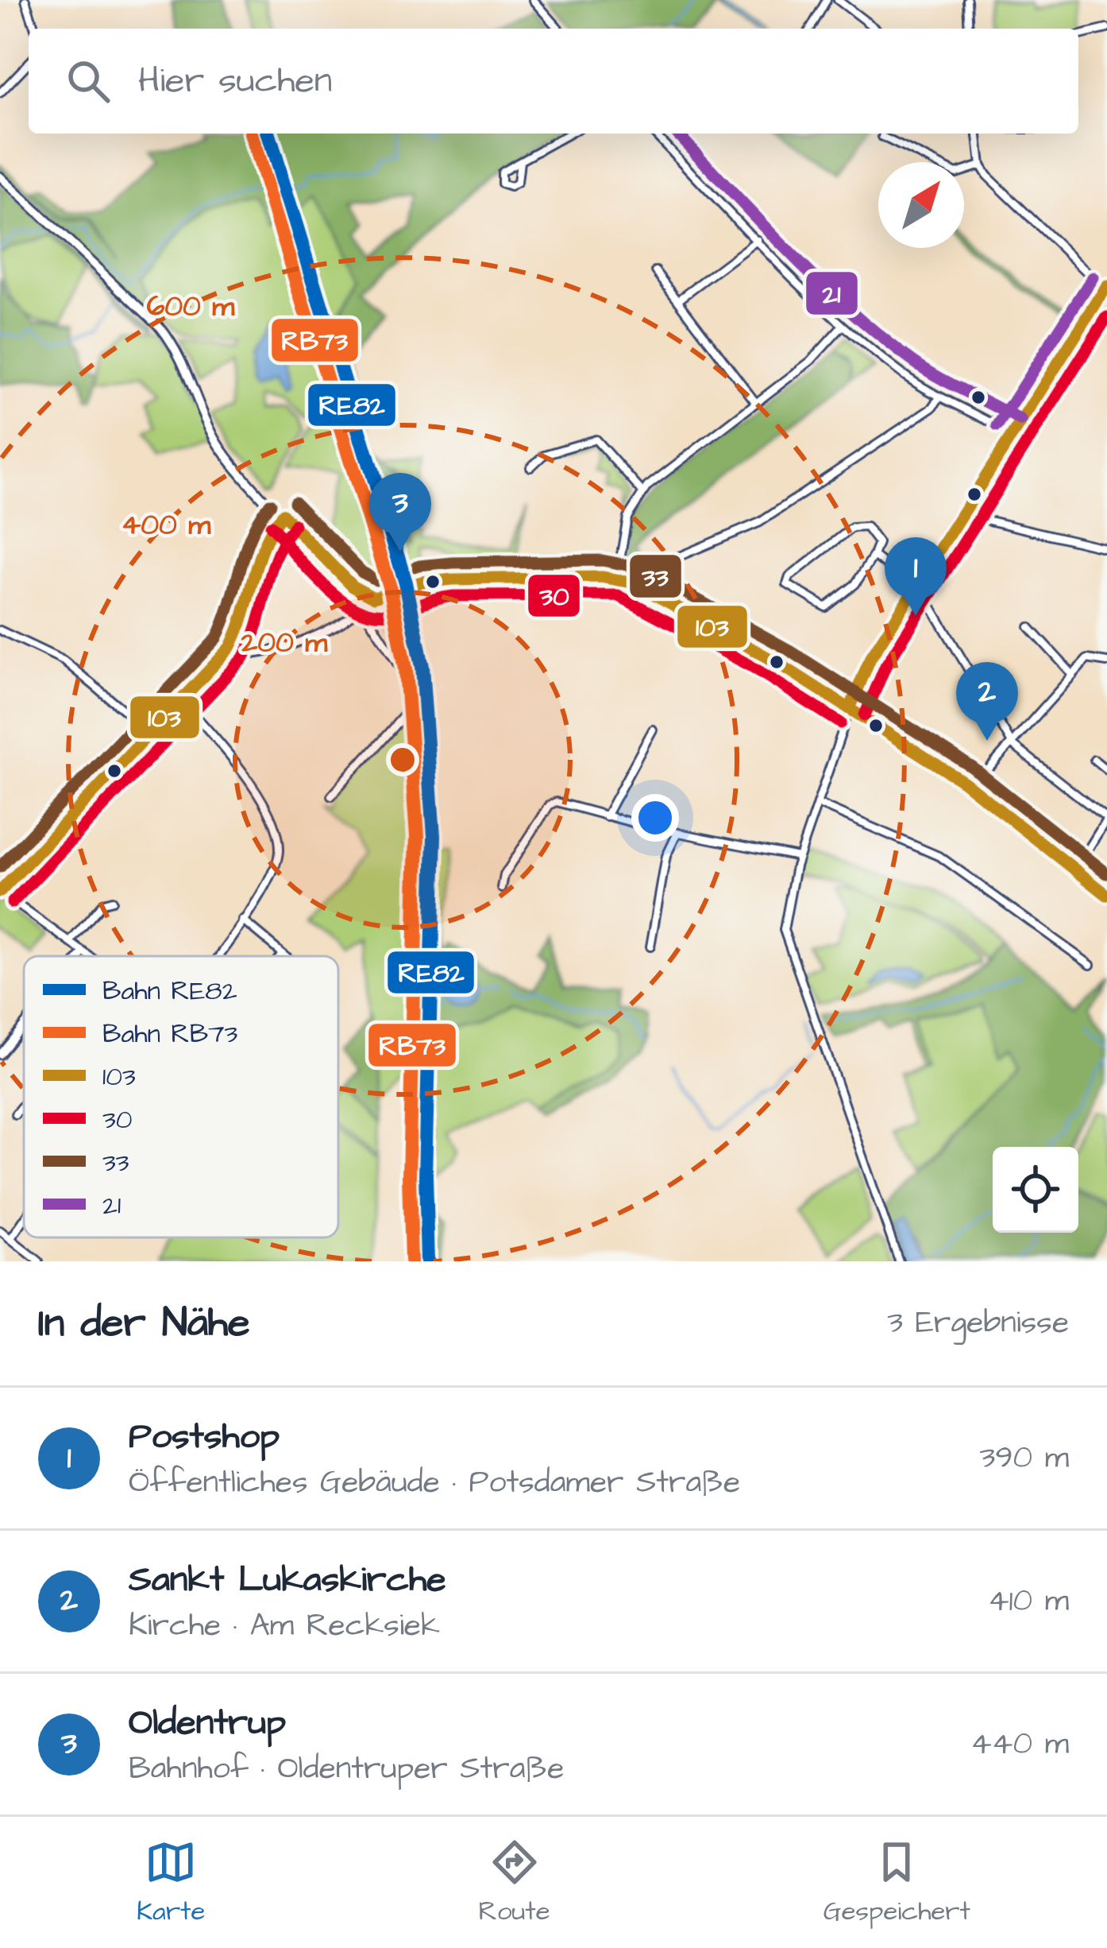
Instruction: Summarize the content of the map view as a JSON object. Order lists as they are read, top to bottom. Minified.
{"lines":["rail line RE82","rail line RB73","transit line 21","transit line 103","transit line 30","transit line 33"],"legend":["Bahn RE82","Bahn RB73","103","30","33","21"],"north":"top right","page":{"search":"Hier suchen","pins":["3","1","2"],"heading":["In der Nähe","3 Ergebnisse"],"list":[{"mark":"1","name":"Postshop","note":"Öffentliches Gebäude · Potsdamer Straße","value":"390 m"},{"mark":"2","name":"Sankt Lukaskirche","note":"Kirche · Am Recksiek","value":"410 m"},{"mark":"3","name":"Oldentrup","note":"Bahnhof · Oldentruper Straße","value":"440 m"}],"nav":["Karte","Route","Gespeichert"]},"rings":["600 m","400 m","200 m"]}
